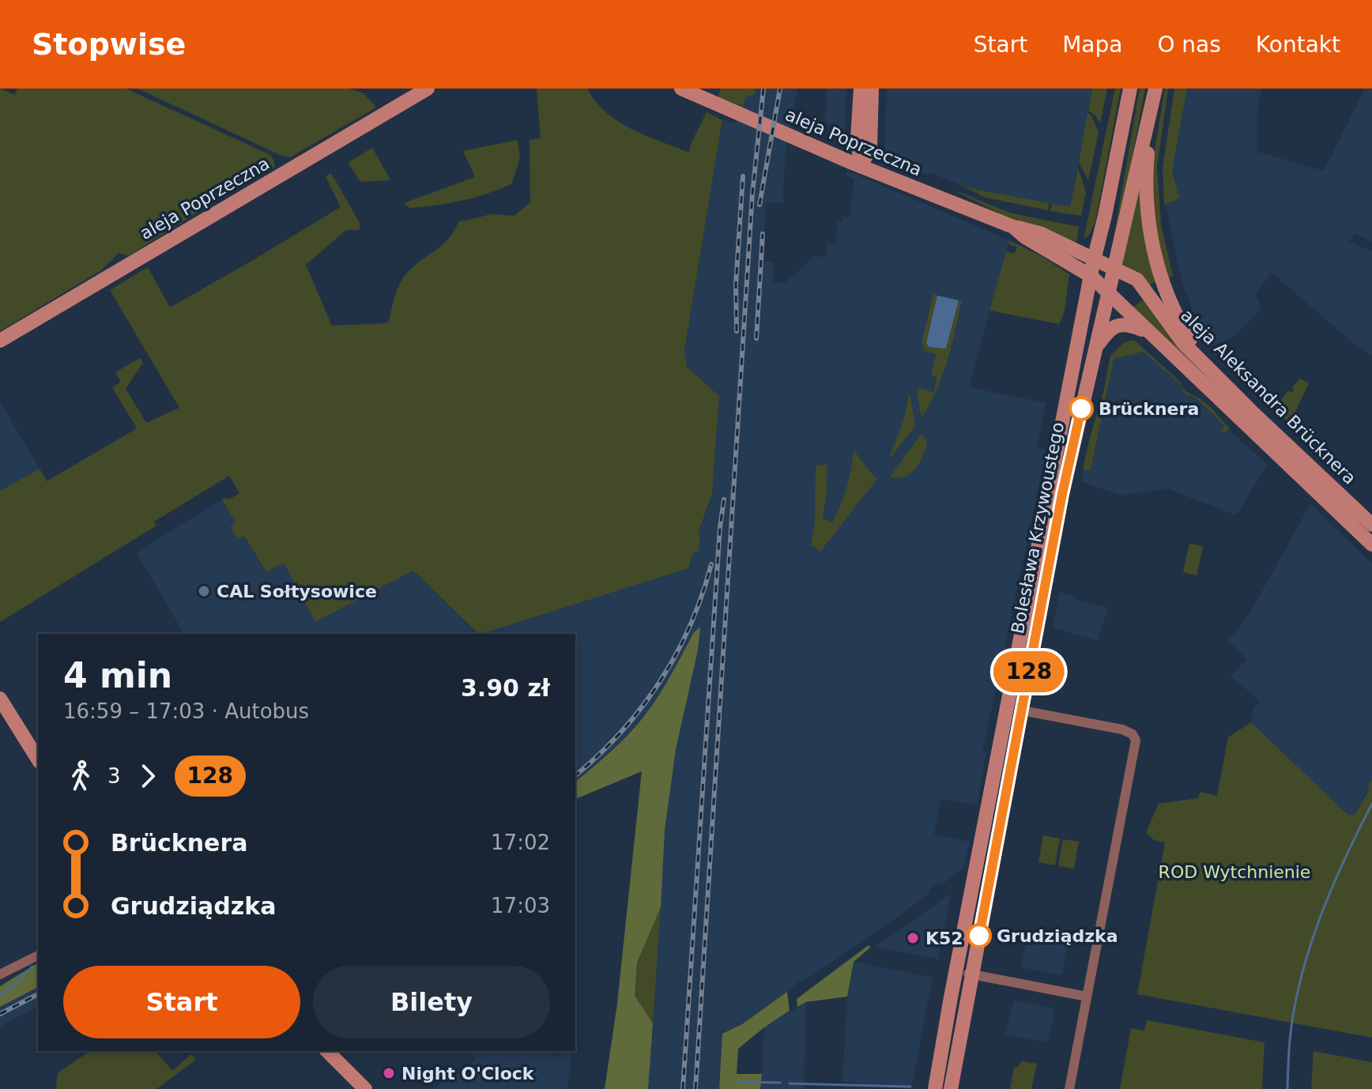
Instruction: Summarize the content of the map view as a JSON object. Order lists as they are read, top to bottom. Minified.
{"streets":{"main road":["aleja Poprzeczna","aleja Aleksandra Brücknera","Bolesława Krzywoustego"]},"crossings":[["aleja Poprzeczna","aleja Aleksandra Brücknera"],["aleja Poprzeczna","Bolesława Krzywoustego"],["aleja Aleksandra Brücknera","Bolesława Krzywoustego"]],"parks":["ROD Wytchnienie"],"places":["Brücknera","CAL Sołtysowice","Grudziądzka","K52","Night O'Clock"],"lines":["bus line 128"],"page":{"header":"Stopwise","nav":["Start","Mapa","O nas","Kontakt"],"on_map":"128","heading":["4 min","16:59 – 17:03 · Autobus","3.90 zł"],"legs":["3","128"],"list":[{"name":"Brücknera","value":"17:02"},{"name":"Grudziądzka","value":"17:03"}],"buttons":["Start","Bilety"]}}
